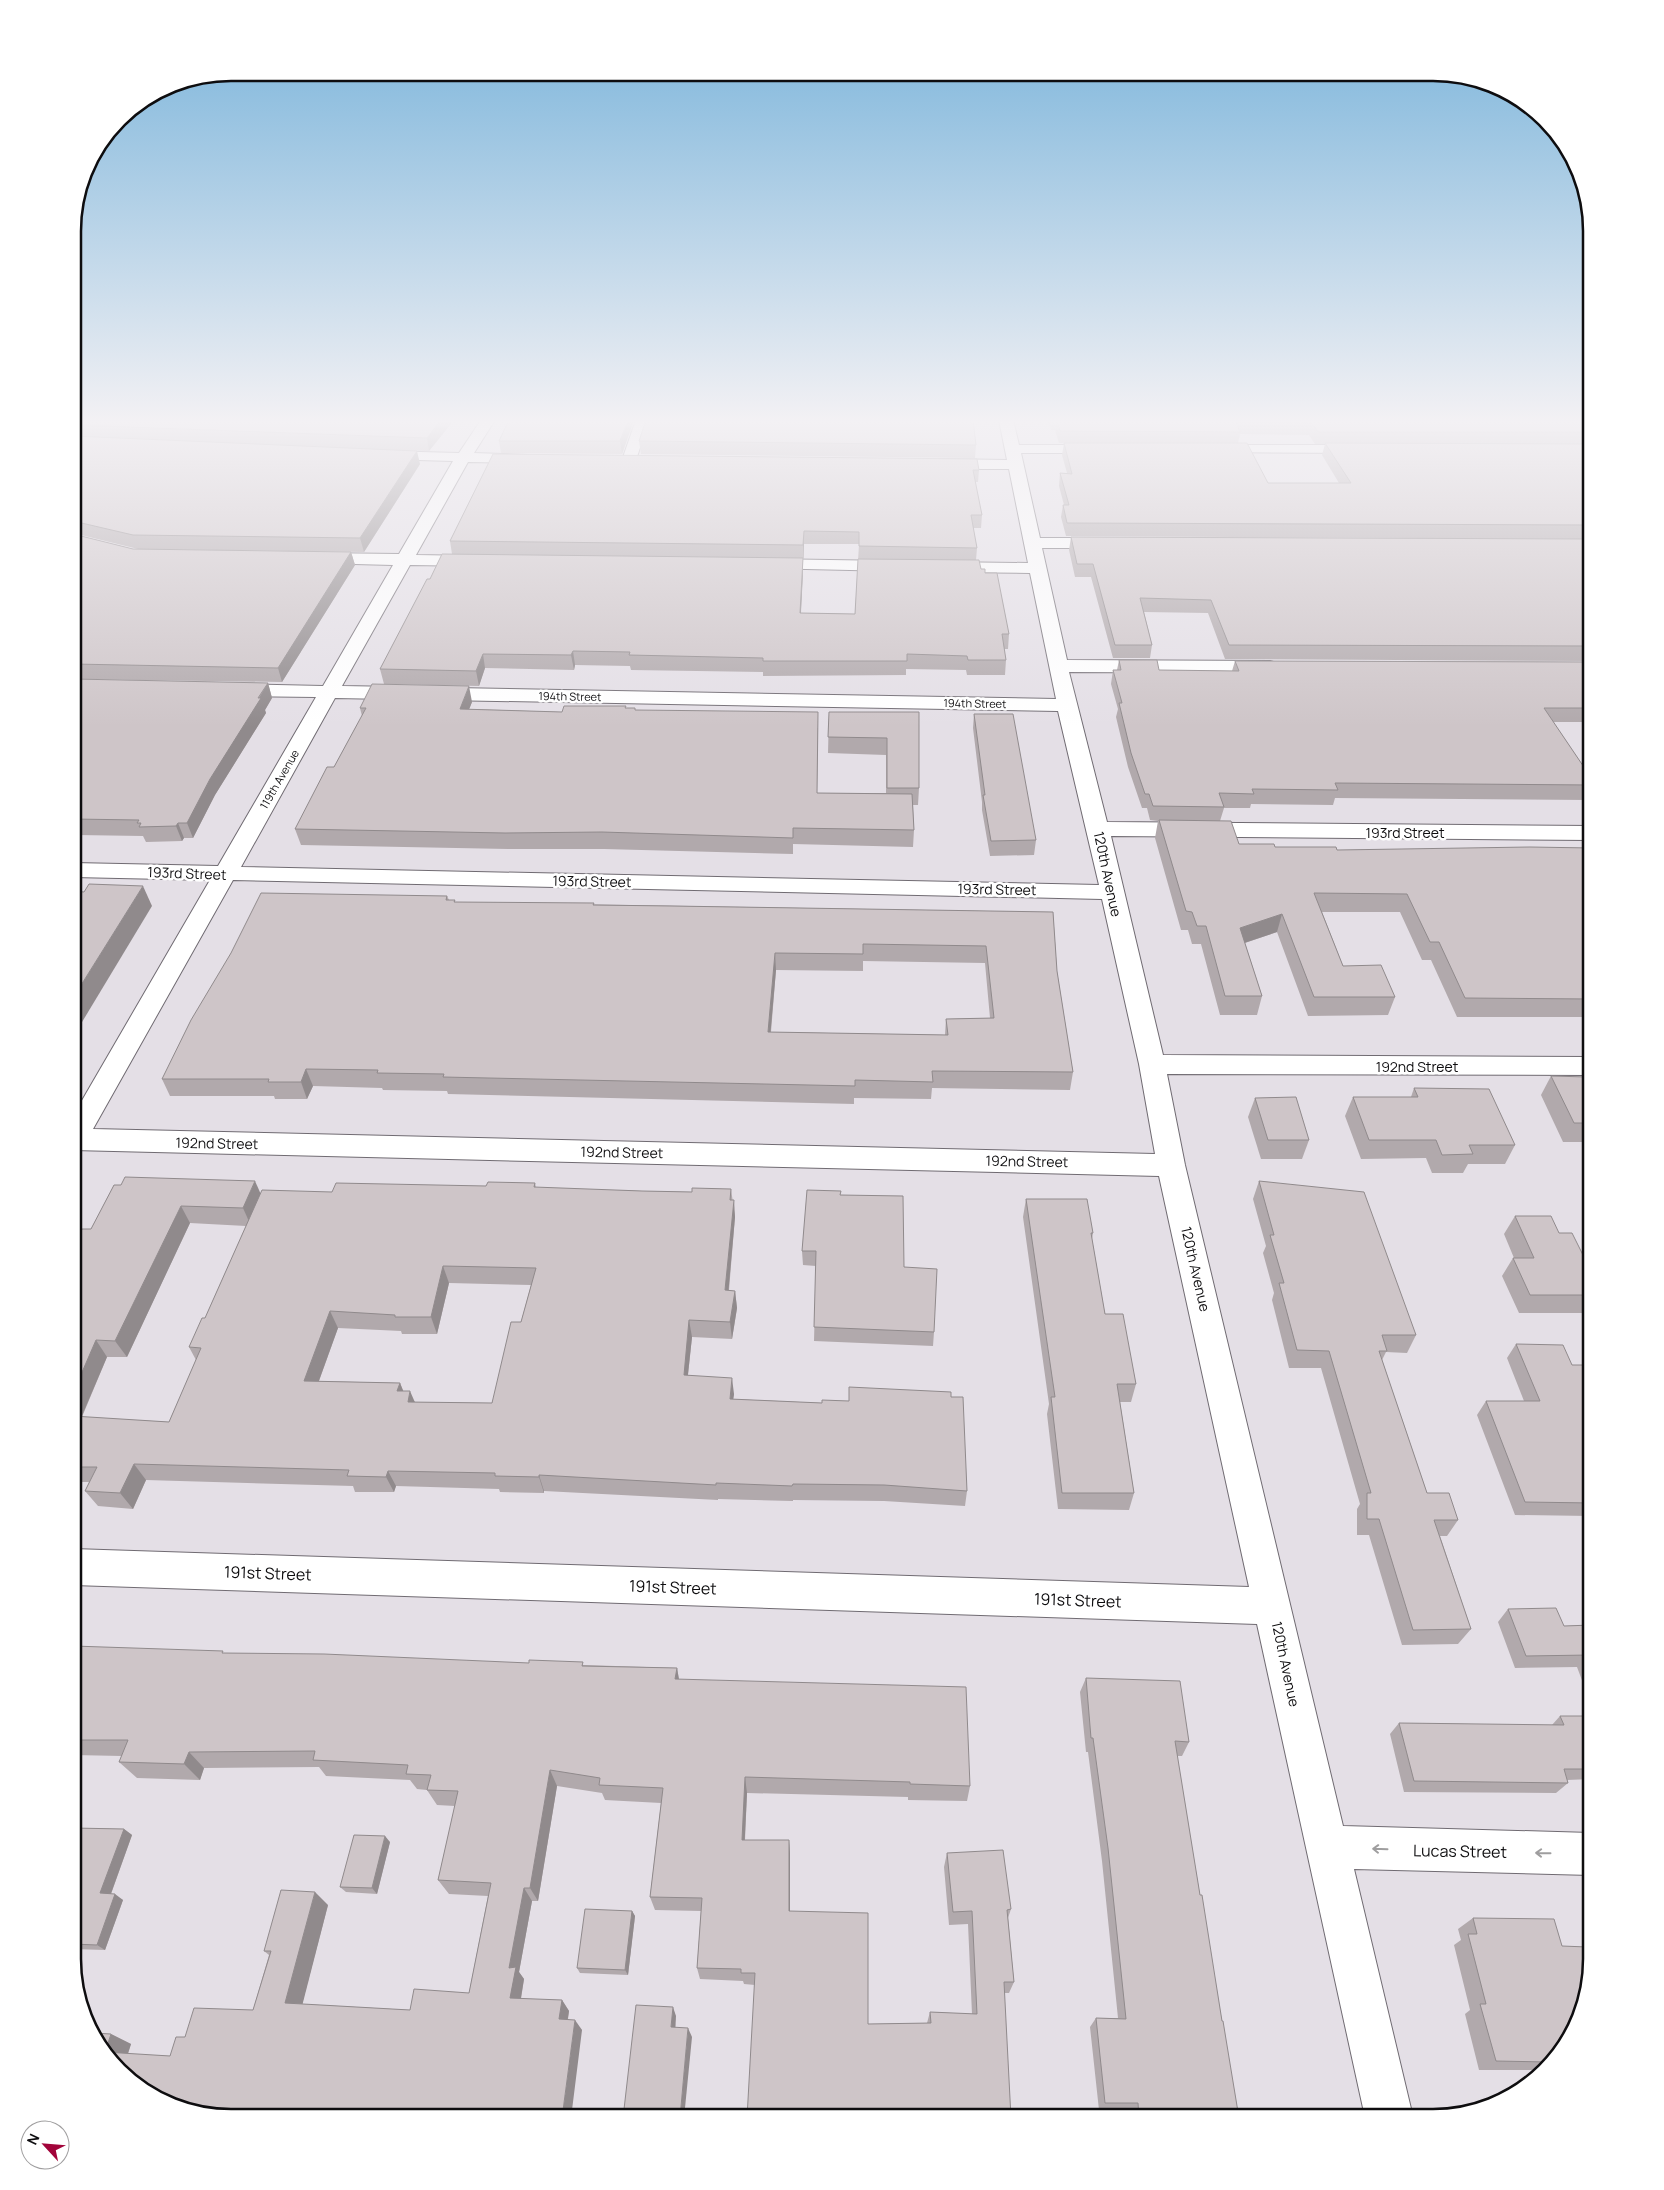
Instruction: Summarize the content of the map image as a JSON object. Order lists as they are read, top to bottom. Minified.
{"streets":{"street":["194th Street","119th Avenue","193rd Street","120th Avenue","192nd Street","191st Street","Lucas Street"]},"crossings":[["194th Street","119th Avenue"],["194th Street","120th Avenue"],["119th Avenue","193rd Street"],["193rd Street","120th Avenue"],["120th Avenue","192nd Street"],["120th Avenue","191st Street"],["120th Avenue","Lucas Street"]],"one_way":["Lucas Street"],"north":"top left"}
